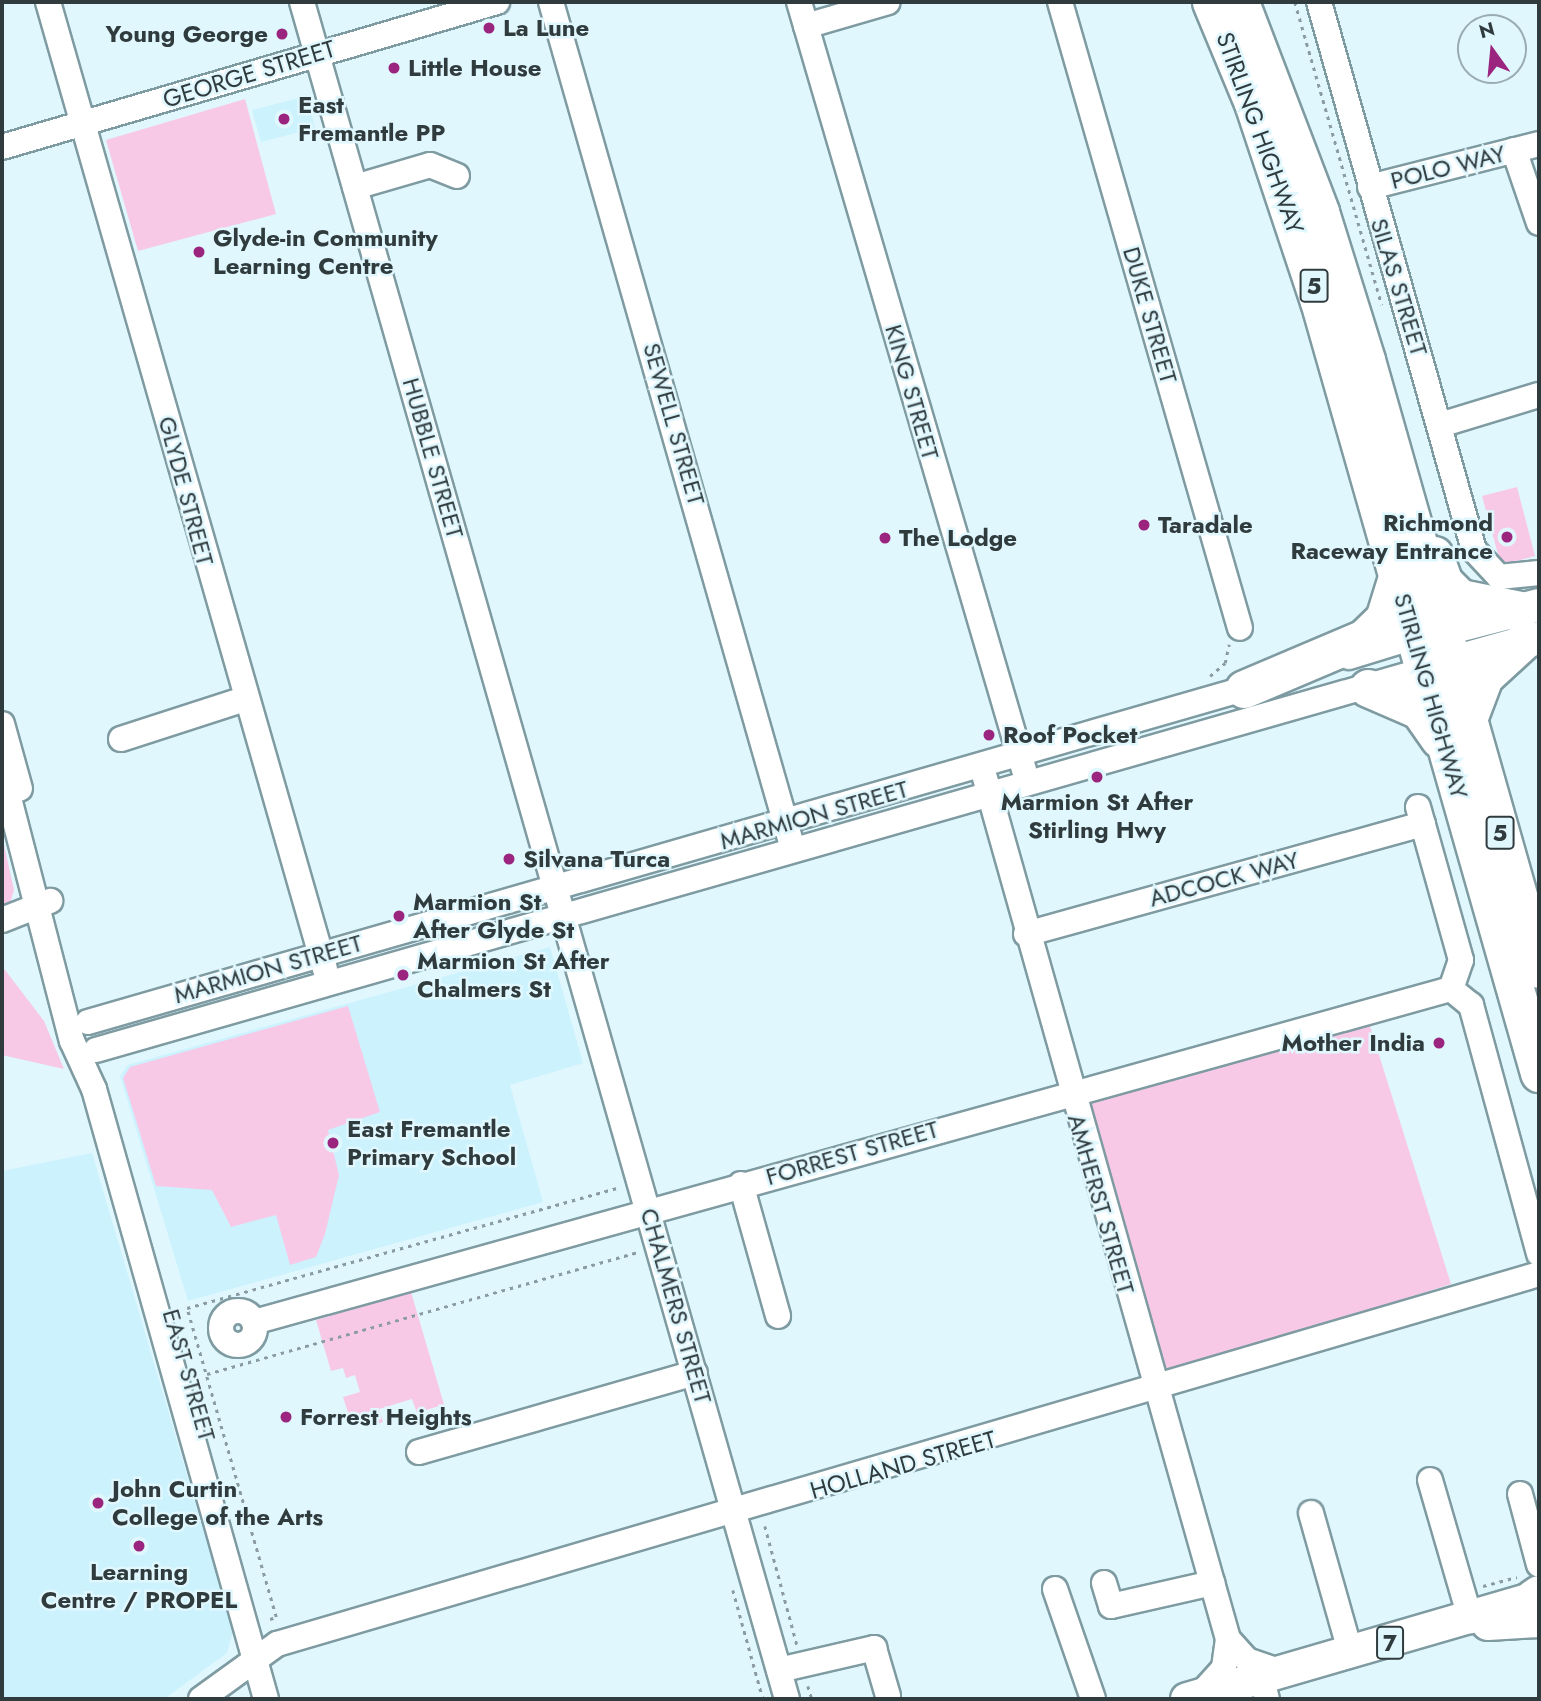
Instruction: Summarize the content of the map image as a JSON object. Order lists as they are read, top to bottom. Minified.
{"streets":{"highway":["STIRLING HIGHWAY","5"],"main road":["MARMION STREET","7"],"street":["GEORGE STREET","POLO WAY","SILAS STREET","DUKE STREET","KING STREET","SEWELL STREET","HUBBLE STREET","GLYDE STREET","ADCOCK WAY","FORREST STREET","AMHERST STREET","CHALMERS STREET","EAST STREET","HOLLAND STREET"]},"crossings":[["GEORGE STREET","HUBBLE STREET"],["GEORGE STREET","GLYDE STREET"],["STIRLING HIGHWAY","MARMION STREET"],["POLO WAY","SILAS STREET"],["KING STREET","MARMION STREET"],["SEWELL STREET","MARMION STREET"],["HUBBLE STREET","MARMION STREET"],["HUBBLE STREET","CHALMERS STREET"],["GLYDE STREET","MARMION STREET"],["MARMION STREET","AMHERST STREET"],["MARMION STREET","CHALMERS STREET"],["MARMION STREET","EAST STREET"],["ADCOCK WAY","FORREST STREET"],["ADCOCK WAY","AMHERST STREET"],["FORREST STREET","AMHERST STREET"],["FORREST STREET","CHALMERS STREET"],["AMHERST STREET","HOLLAND STREET"],["AMHERST STREET","7"],["CHALMERS STREET","HOLLAND STREET"],["EAST STREET","HOLLAND STREET"]],"places":["La Lune","Young George","Little House","East Fremantle PP","Glyde-in Community Learning Centre","Taradale","Richmond Raceway Entrance","The Lodge","Roof Pocket","Marmion St After Stirling Hwy","Silvana Turca","Marmion St After Glyde St","Marmion St After Chalmers St","Mother India","East Fremantle Primary School","Forrest Heights","John Curtin College of the Arts","Learning Centre / PROPEL"],"north":"top"}
